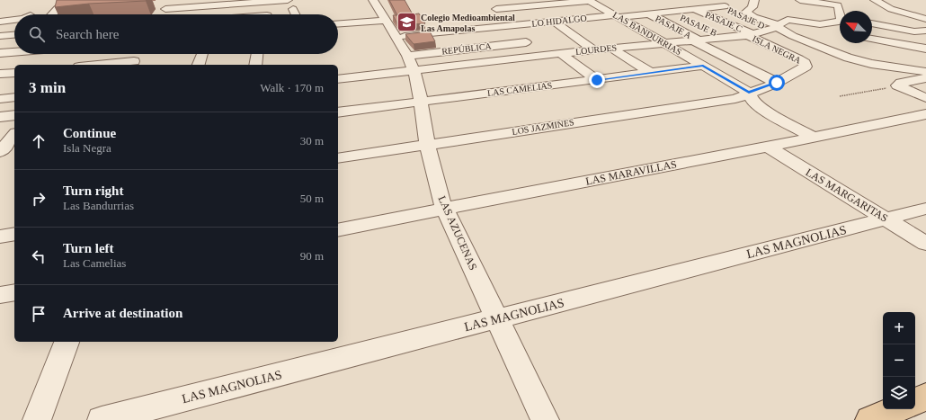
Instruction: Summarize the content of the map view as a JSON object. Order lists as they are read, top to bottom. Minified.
{"streets":{"street":["PASAJE D","LO HIDALGO","PASAJE C","PASAJE B","PASAJE A","LAS BANDURRIAS","REPÚBLICA","LOURDES","ISLA NEGRA","LAS CAMELIAS","LOS JAZMINES","LAS MARAVILLAS","LAS MARGARITAS","LAS AZUCENAS","LAS MAGNOLIAS"]},"crossings":[["PASAJE D","LO HIDALGO"],["PASAJE D","LOURDES"],["LO HIDALGO","PASAJE C"],["LO HIDALGO","PASAJE B"],["LO HIDALGO","PASAJE A"],["LO HIDALGO","LAS BANDURRIAS"],["LO HIDALGO","LAS AZUCENAS"],["PASAJE C","LOURDES"],["PASAJE C","ISLA NEGRA"],["PASAJE B","LOURDES"],["PASAJE A","LOURDES"],["PASAJE A","ISLA NEGRA"],["LAS BANDURRIAS","LOURDES"],["LAS BANDURRIAS","ISLA NEGRA"],["LAS BANDURRIAS","LAS CAMELIAS"],["LAS BANDURRIAS","LOS JAZMINES"],["LAS BANDURRIAS","LAS MARAVILLAS"],["REPÚBLICA","LOURDES"],["REPÚBLICA","LAS AZUCENAS"],["LOURDES","ISLA NEGRA"],["LOURDES","LAS AZUCENAS"],["ISLA NEGRA","LOS JAZMINES"],["LAS CAMELIAS","LAS AZUCENAS"],["LOS JAZMINES","LAS AZUCENAS"],["LAS MARAVILLAS","LAS MARGARITAS"],["LAS MARAVILLAS","LAS AZUCENAS"],["LAS MARGARITAS","LAS MAGNOLIAS"],["LAS AZUCENAS","LAS MAGNOLIAS"]],"places":{"school or university":["Colegio Medioambiental Las Amapolas"]},"north":"top left","page":{"search":"Search here","heading":["3 min","Walk · 170 m"],"list":[["Continue","Isla Negra","30 m"],["Turn right","Las Bandurrias","50 m"],["Turn left","Las Camelias","90 m"],"Arrive at destination"],"map_buttons":["+","−"]}}
